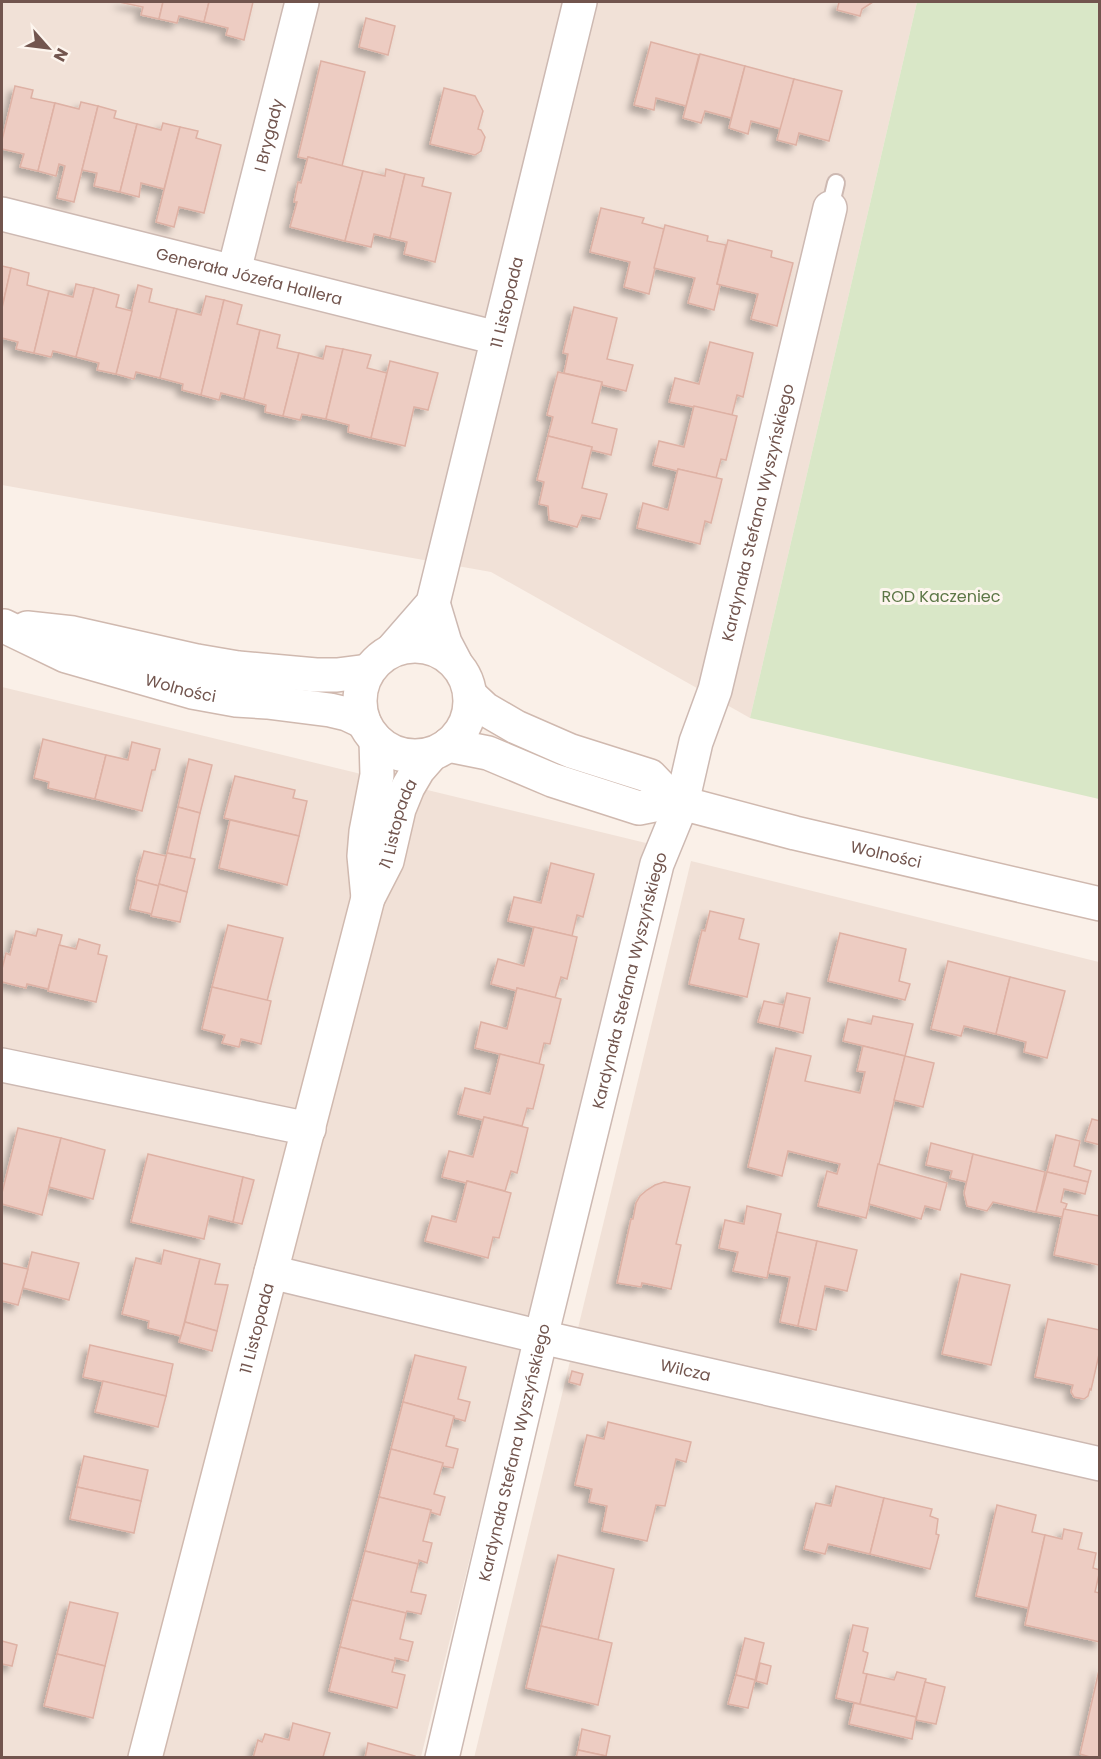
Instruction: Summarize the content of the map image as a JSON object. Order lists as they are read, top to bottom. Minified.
{"streets":{"street":["I Brygady","Generała Józefa Hallera","11 Listopada","Kardynała Stefana Wyszyńskiego","Wolności","Wilcza"]},"crossings":[["I Brygady","Generała Józefa Hallera"],["Generała Józefa Hallera","11 Listopada"],["11 Listopada","Wolności"],["11 Listopada","Wilcza"],["Kardynała Stefana Wyszyńskiego","Wolności"],["Kardynała Stefana Wyszyńskiego","Wilcza"]],"parks":["ROD Kaczeniec"],"north":"bottom right"}
